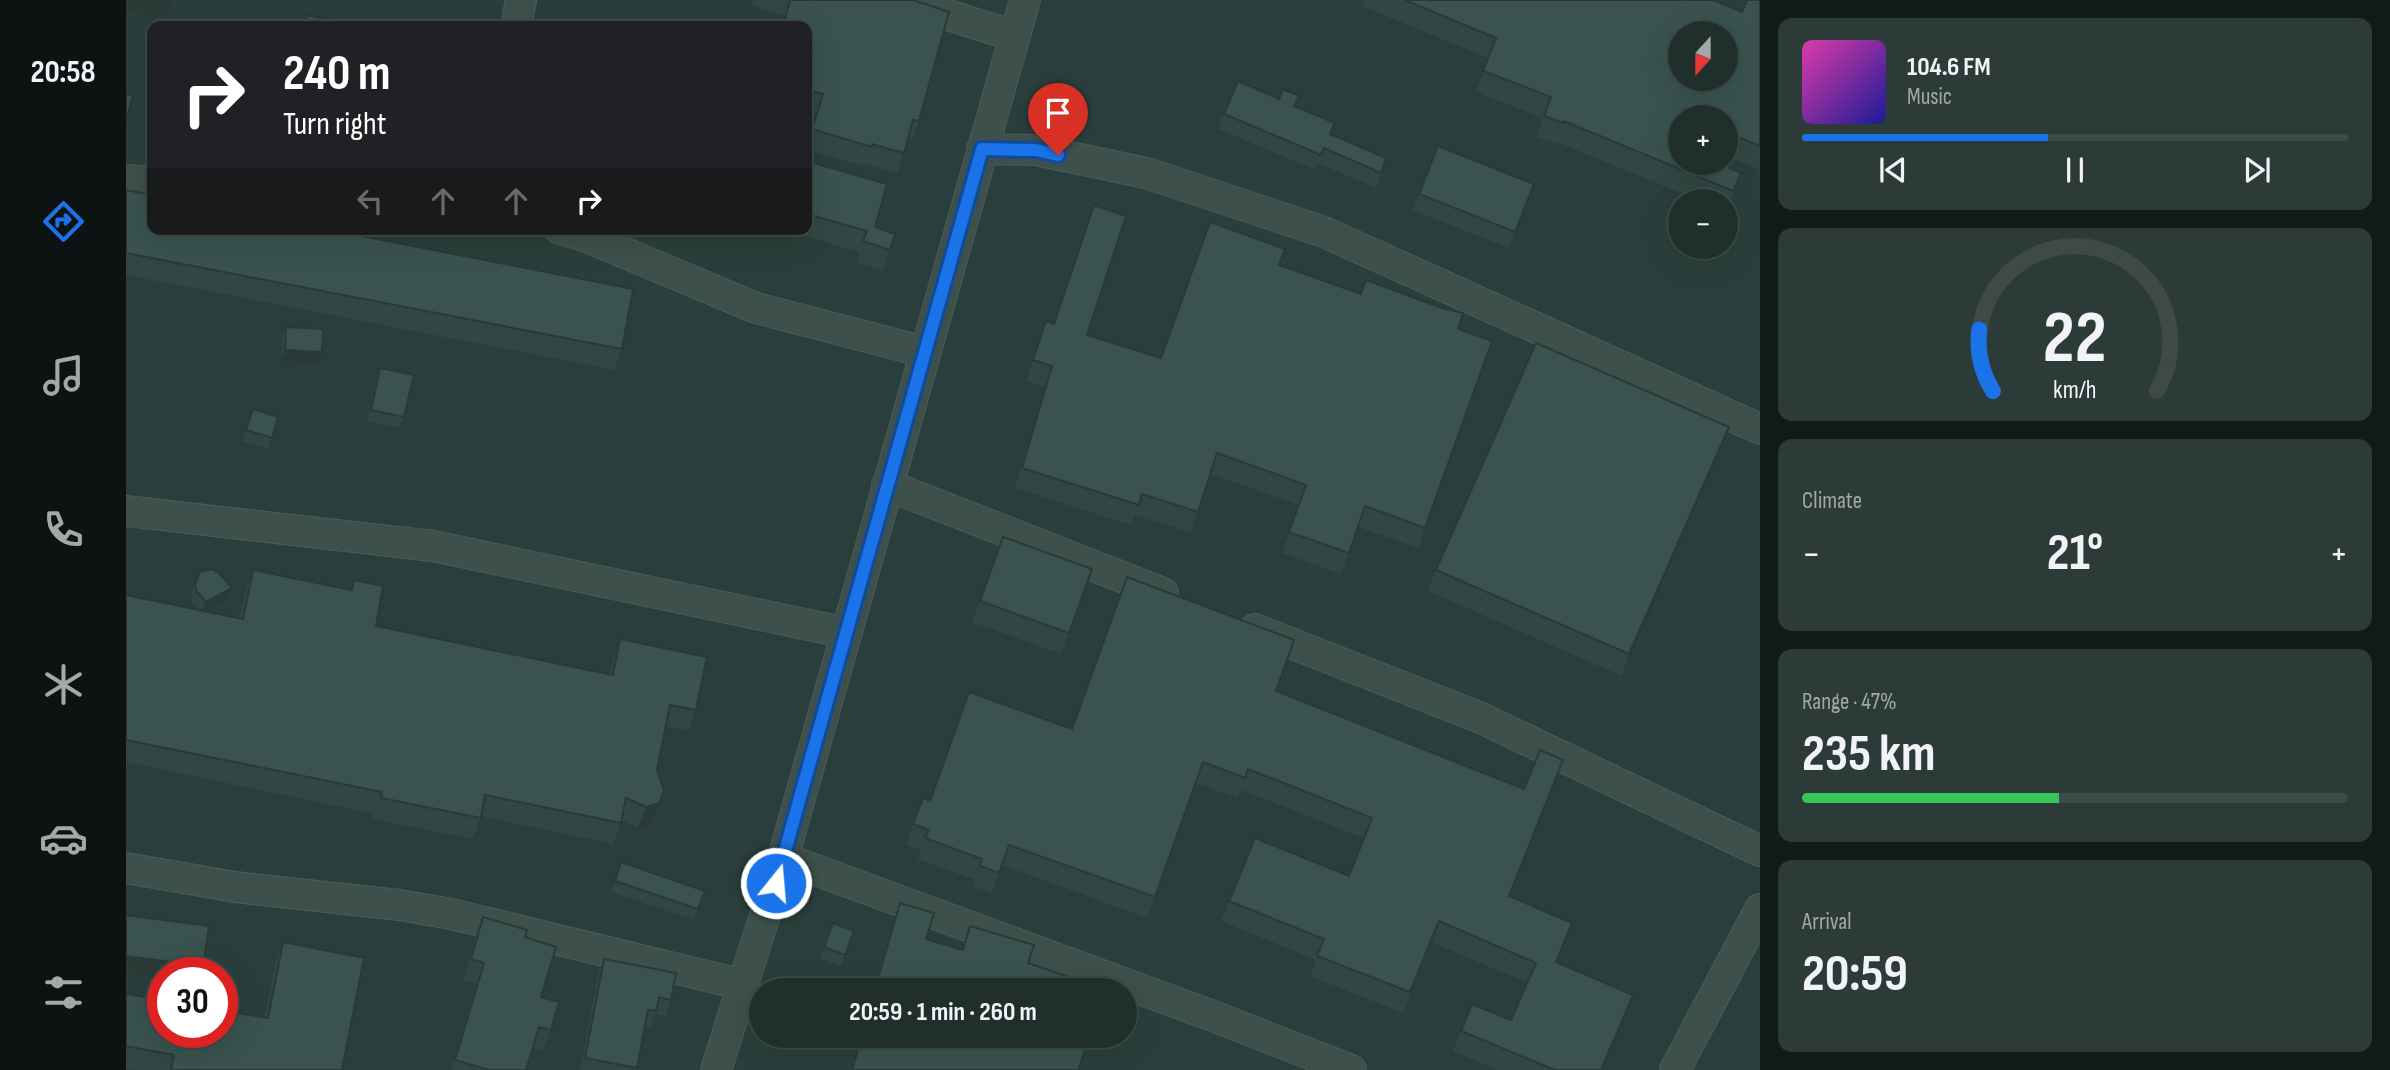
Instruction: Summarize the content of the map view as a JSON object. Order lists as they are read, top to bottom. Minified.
{"north":"bottom","page":{"tabs":"20:58","map_buttons":["+","−"],"turn":["240 m","Turn right"],"song":["104.6 FM","Music"],"tile":["Climate",["Range · 47%","235 km"],["Arrival","20:59"]],"heat":["−","21°","+"],"limit":"30","trip":"20:59 · 1 min · 260 m","gauge":["22","km/h"]}}
